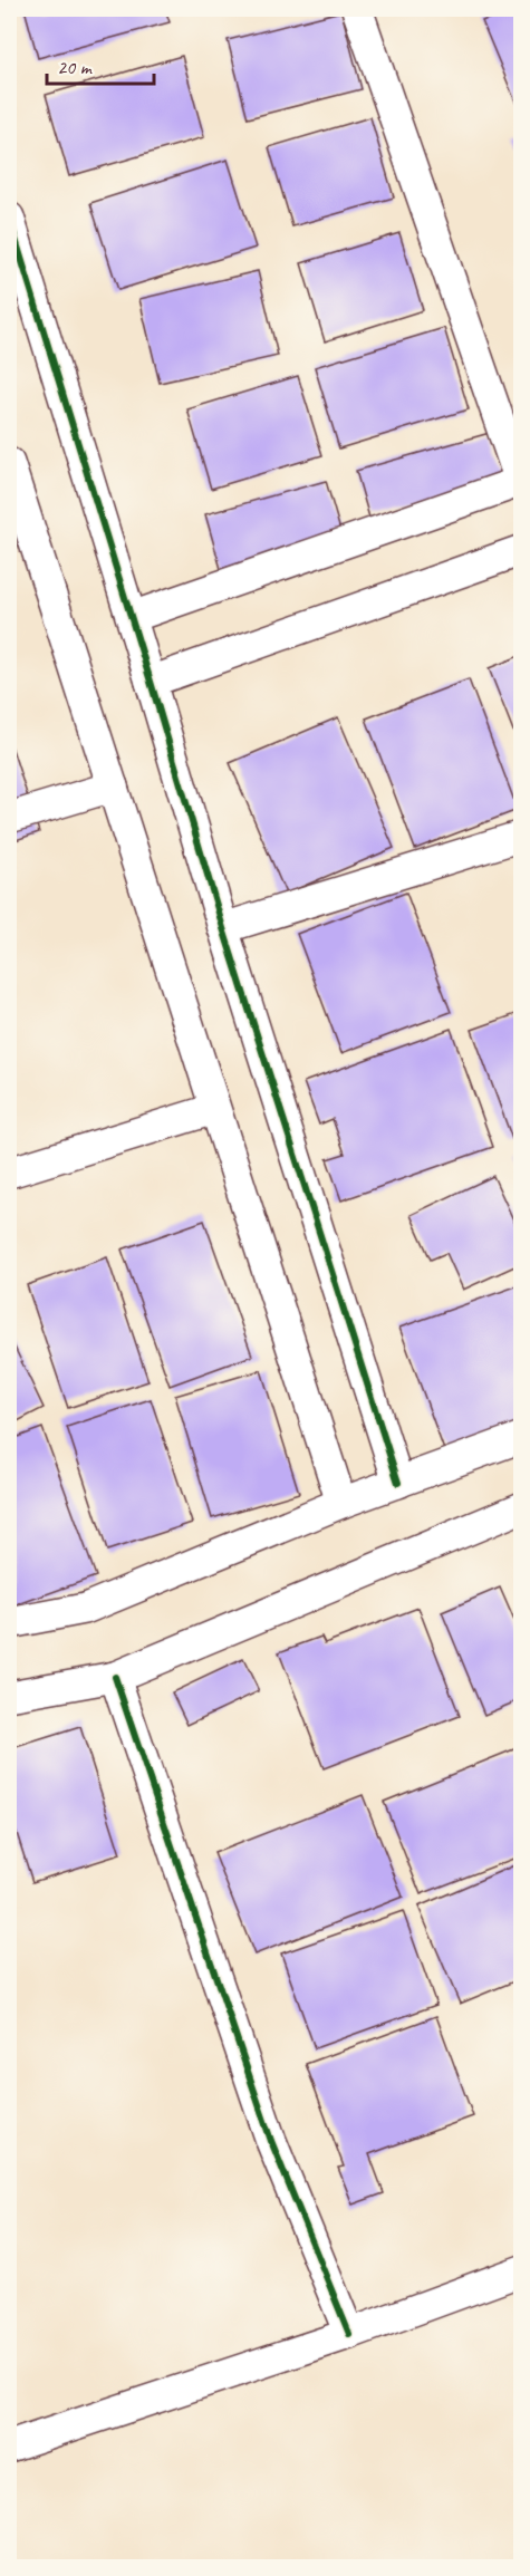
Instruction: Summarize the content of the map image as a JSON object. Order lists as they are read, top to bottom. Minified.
{"scale_bar":"20 m"}
